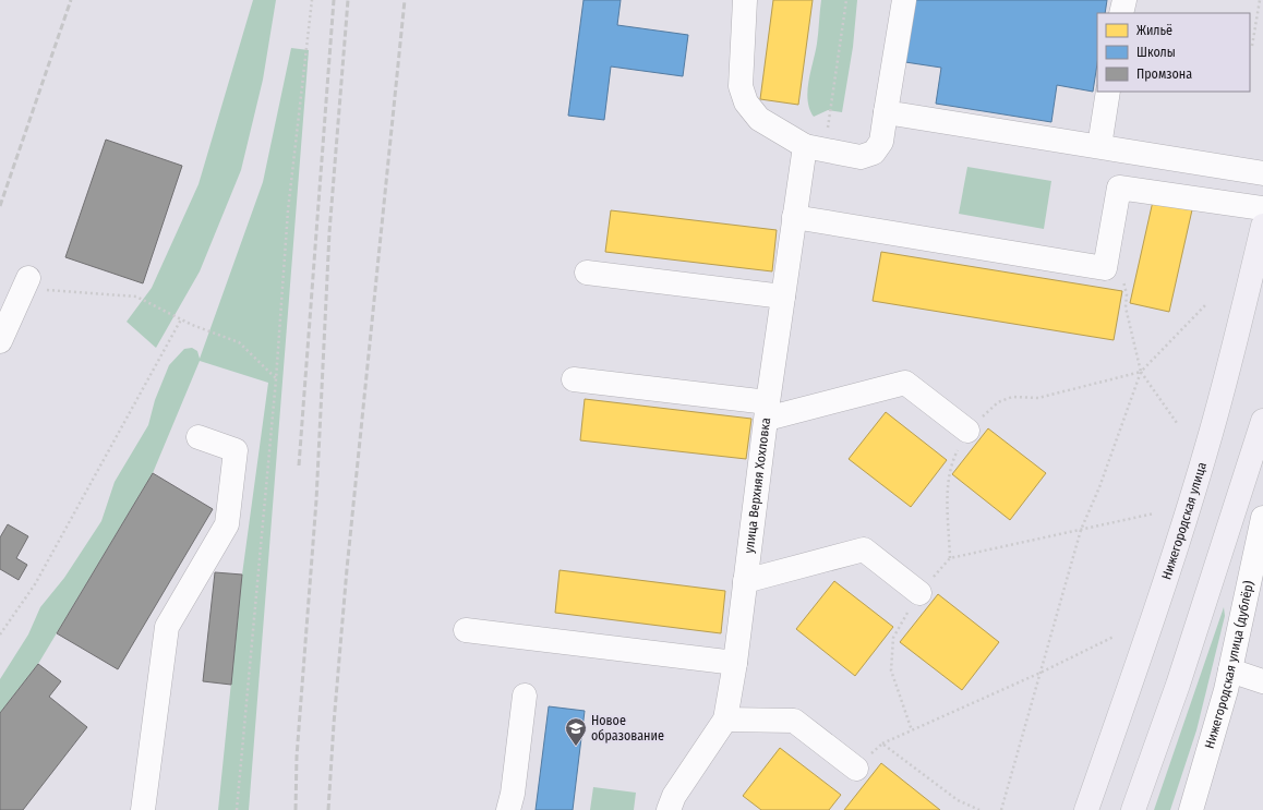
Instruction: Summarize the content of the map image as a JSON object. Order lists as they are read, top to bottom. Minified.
{"streets":{"main road":["Нижегородская улица"],"street":["улица Верхняя Хохловка","Нижегородская улица (дублёр)"]},"places":{"school or university":["Новое образование"]},"legend":["Жильё","Школы","Промзона"]}
